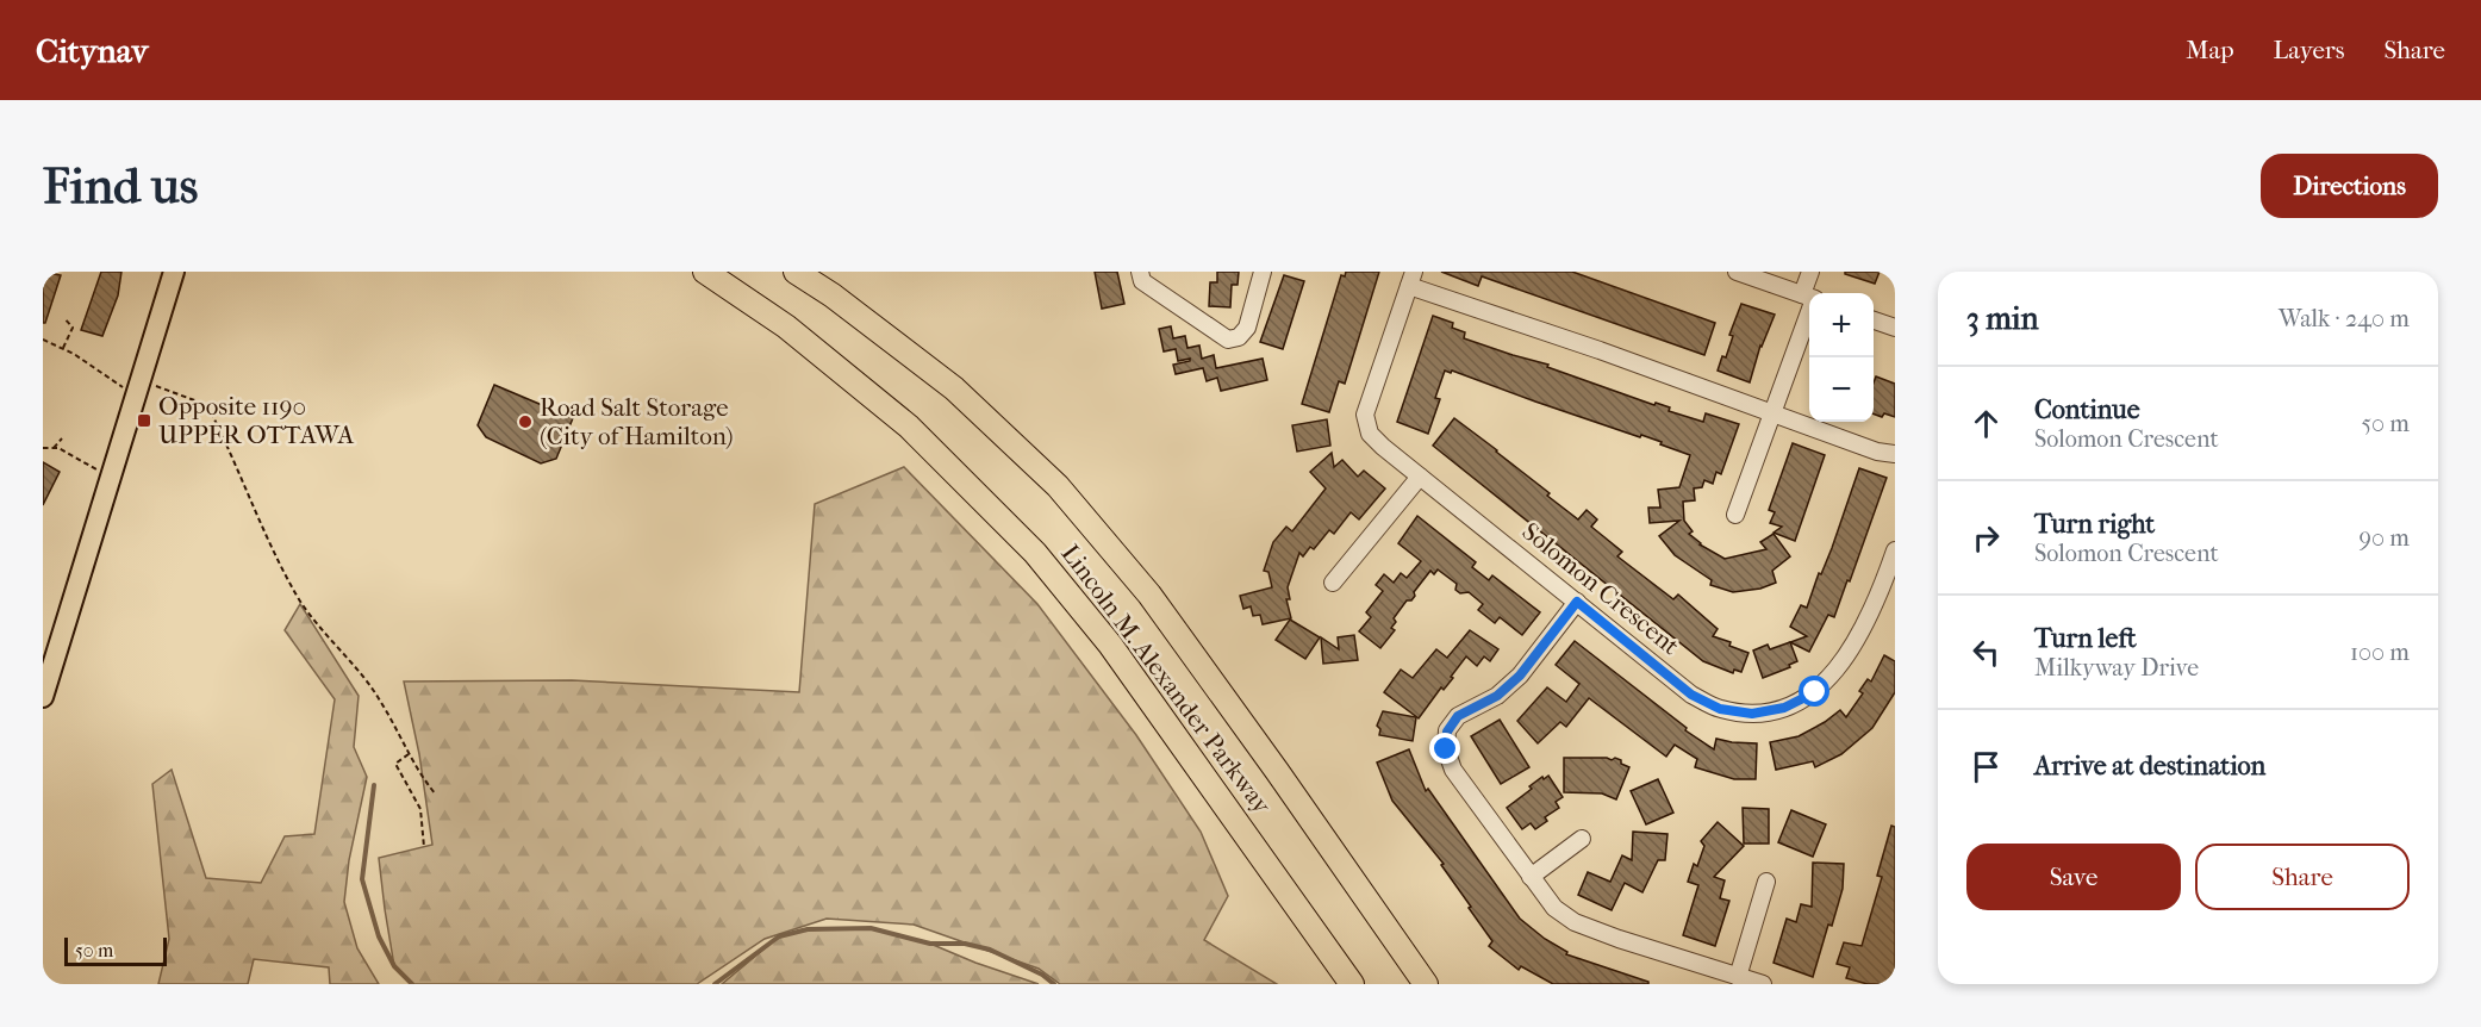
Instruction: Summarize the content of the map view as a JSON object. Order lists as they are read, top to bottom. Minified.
{"streets":{"highway":["Lincoln M. Alexander Parkway"],"street":["Solomon Crescent"]},"places":{"transit":["Opposite 1190 UPPER OTTAWA"],"other":["Road Salt Storage (City of Hamilton)"]},"scale_bar":"50 m","page":{"header":"Citynav","nav":["Map","Layers","Share"],"buttons":["Directions",["Save","Share"]],"title":"Find us","heading":["3 min","Walk · 240 m"],"map_buttons":["+","−"],"list":[["Continue","Solomon Crescent","50 m"],["Turn right","Solomon Crescent","90 m"],["Turn left","Milkyway Drive","100 m"],"Arrive at destination"],"scale":"50 m"}}
